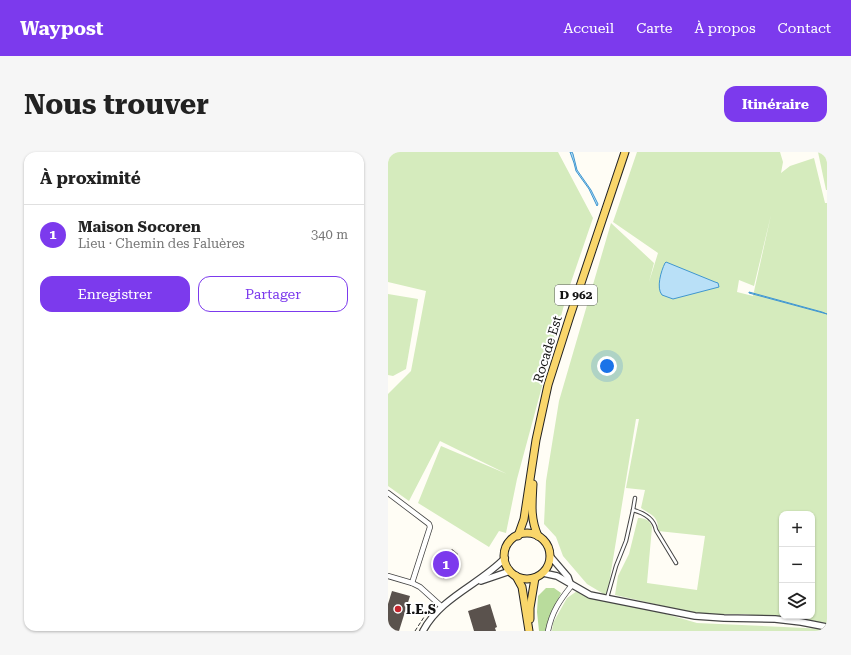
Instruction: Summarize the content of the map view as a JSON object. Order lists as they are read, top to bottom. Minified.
{"streets":{"main road":["D 962","Rocade Est"]},"places":["I.E.S"],"page":{"header":"Waypost","nav":["Accueil","Carte","À propos","Contact"],"buttons":["Itinéraire",["Enregistrer","Partager"]],"title":"Nous trouver","heading":"À proximité","list":[{"mark":"1","name":"Maison Socoren","note":"Lieu · Chemin des Faluères","value":"340 m"}],"map_buttons":["+","−"],"pins":"1"}}
